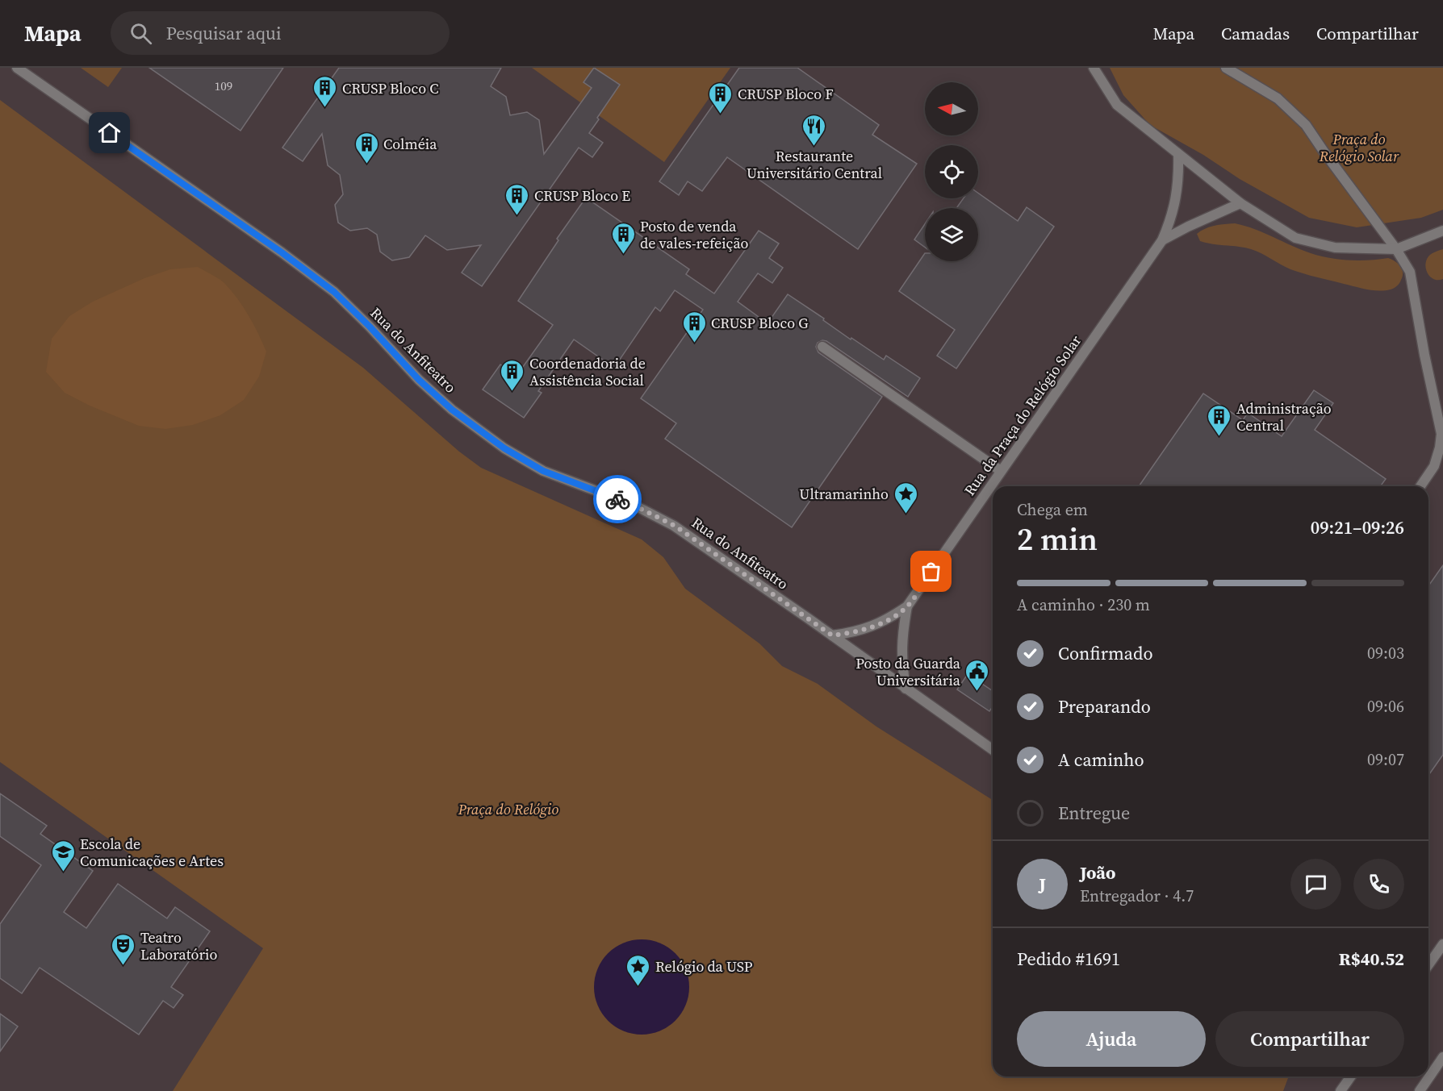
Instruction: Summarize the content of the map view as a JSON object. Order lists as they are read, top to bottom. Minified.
{"streets":{"street":["Rua do Anfiteatro","Rua da Praça do Relógio Solar"]},"crossings":[["Rua do Anfiteatro","Rua da Praça do Relógio Solar"]],"parks":["Praça do Relógio Solar","Praça do Relógio"],"places":{"building":["CRUSP Bloco C","CRUSP Bloco F","Colméia","CRUSP Bloco E","Posto de venda de vales-refeição","CRUSP Bloco G","Coordenadoria de Assistência Social","Administração Central"],"restaurant":["Restaurante Universitário Central"],"place":["Ultramarinho","Relógio da USP"],"public building":["Posto da Guarda Universitária"],"school or university":["Escola de Comunicações e Artes"],"theatre":["Teatro Laboratório"]},"house_numbers":["109"],"north":"left","page":{"header":"Mapa","search":"Pesquisar aqui","nav":["Mapa","Camadas","Compartilhar"],"heading":["2 min","Chega em","09:21–09:26"],"panel":["João","Entregador · 4.7","Pedido #1691","R$40.52"],"bar":"A caminho · 230 m","list":[["Confirmado","09:03"],["Preparando","09:06"],["A caminho","09:07"],"Entregue"],"round":"J","buttons":["Ajuda","Compartilhar"]}}
